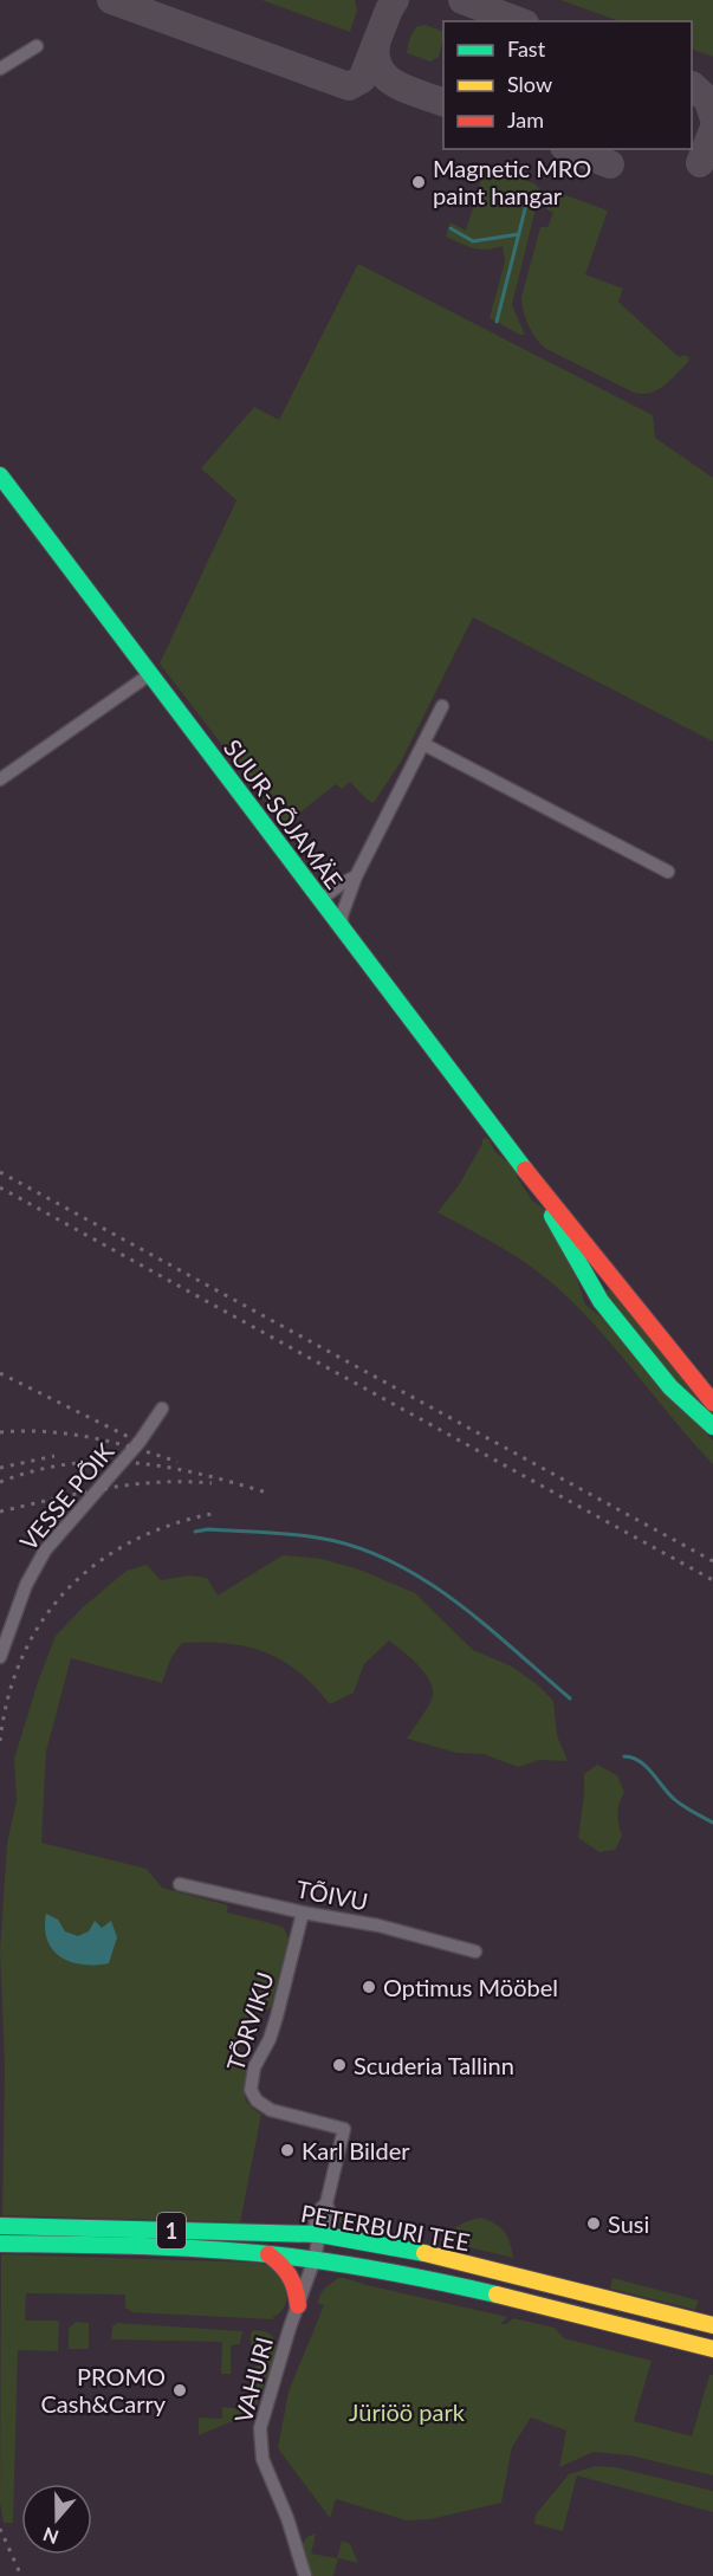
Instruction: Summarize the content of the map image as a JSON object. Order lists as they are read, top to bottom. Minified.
{"streets":{"main road":["SUUR-SÕJAMÄE","PETERBURI TEE","1"],"street":["VESSE PÕIK","TÕIVU","TÕRVIKU","VAHURI"]},"crossings":[["TÕIVU","TÕRVIKU"],["TÕRVIKU","VAHURI"],["PETERBURI TEE","VAHURI"]],"parks":["Jüriöö park"],"places":["Magnetic MRO paint hangar","Optimus Mööbel","Scuderia Tallinn","Karl Bilder","Susi","PROMO Cash&Carry"],"legend":["Fast","Slow","Jam"],"north":"bottom"}
